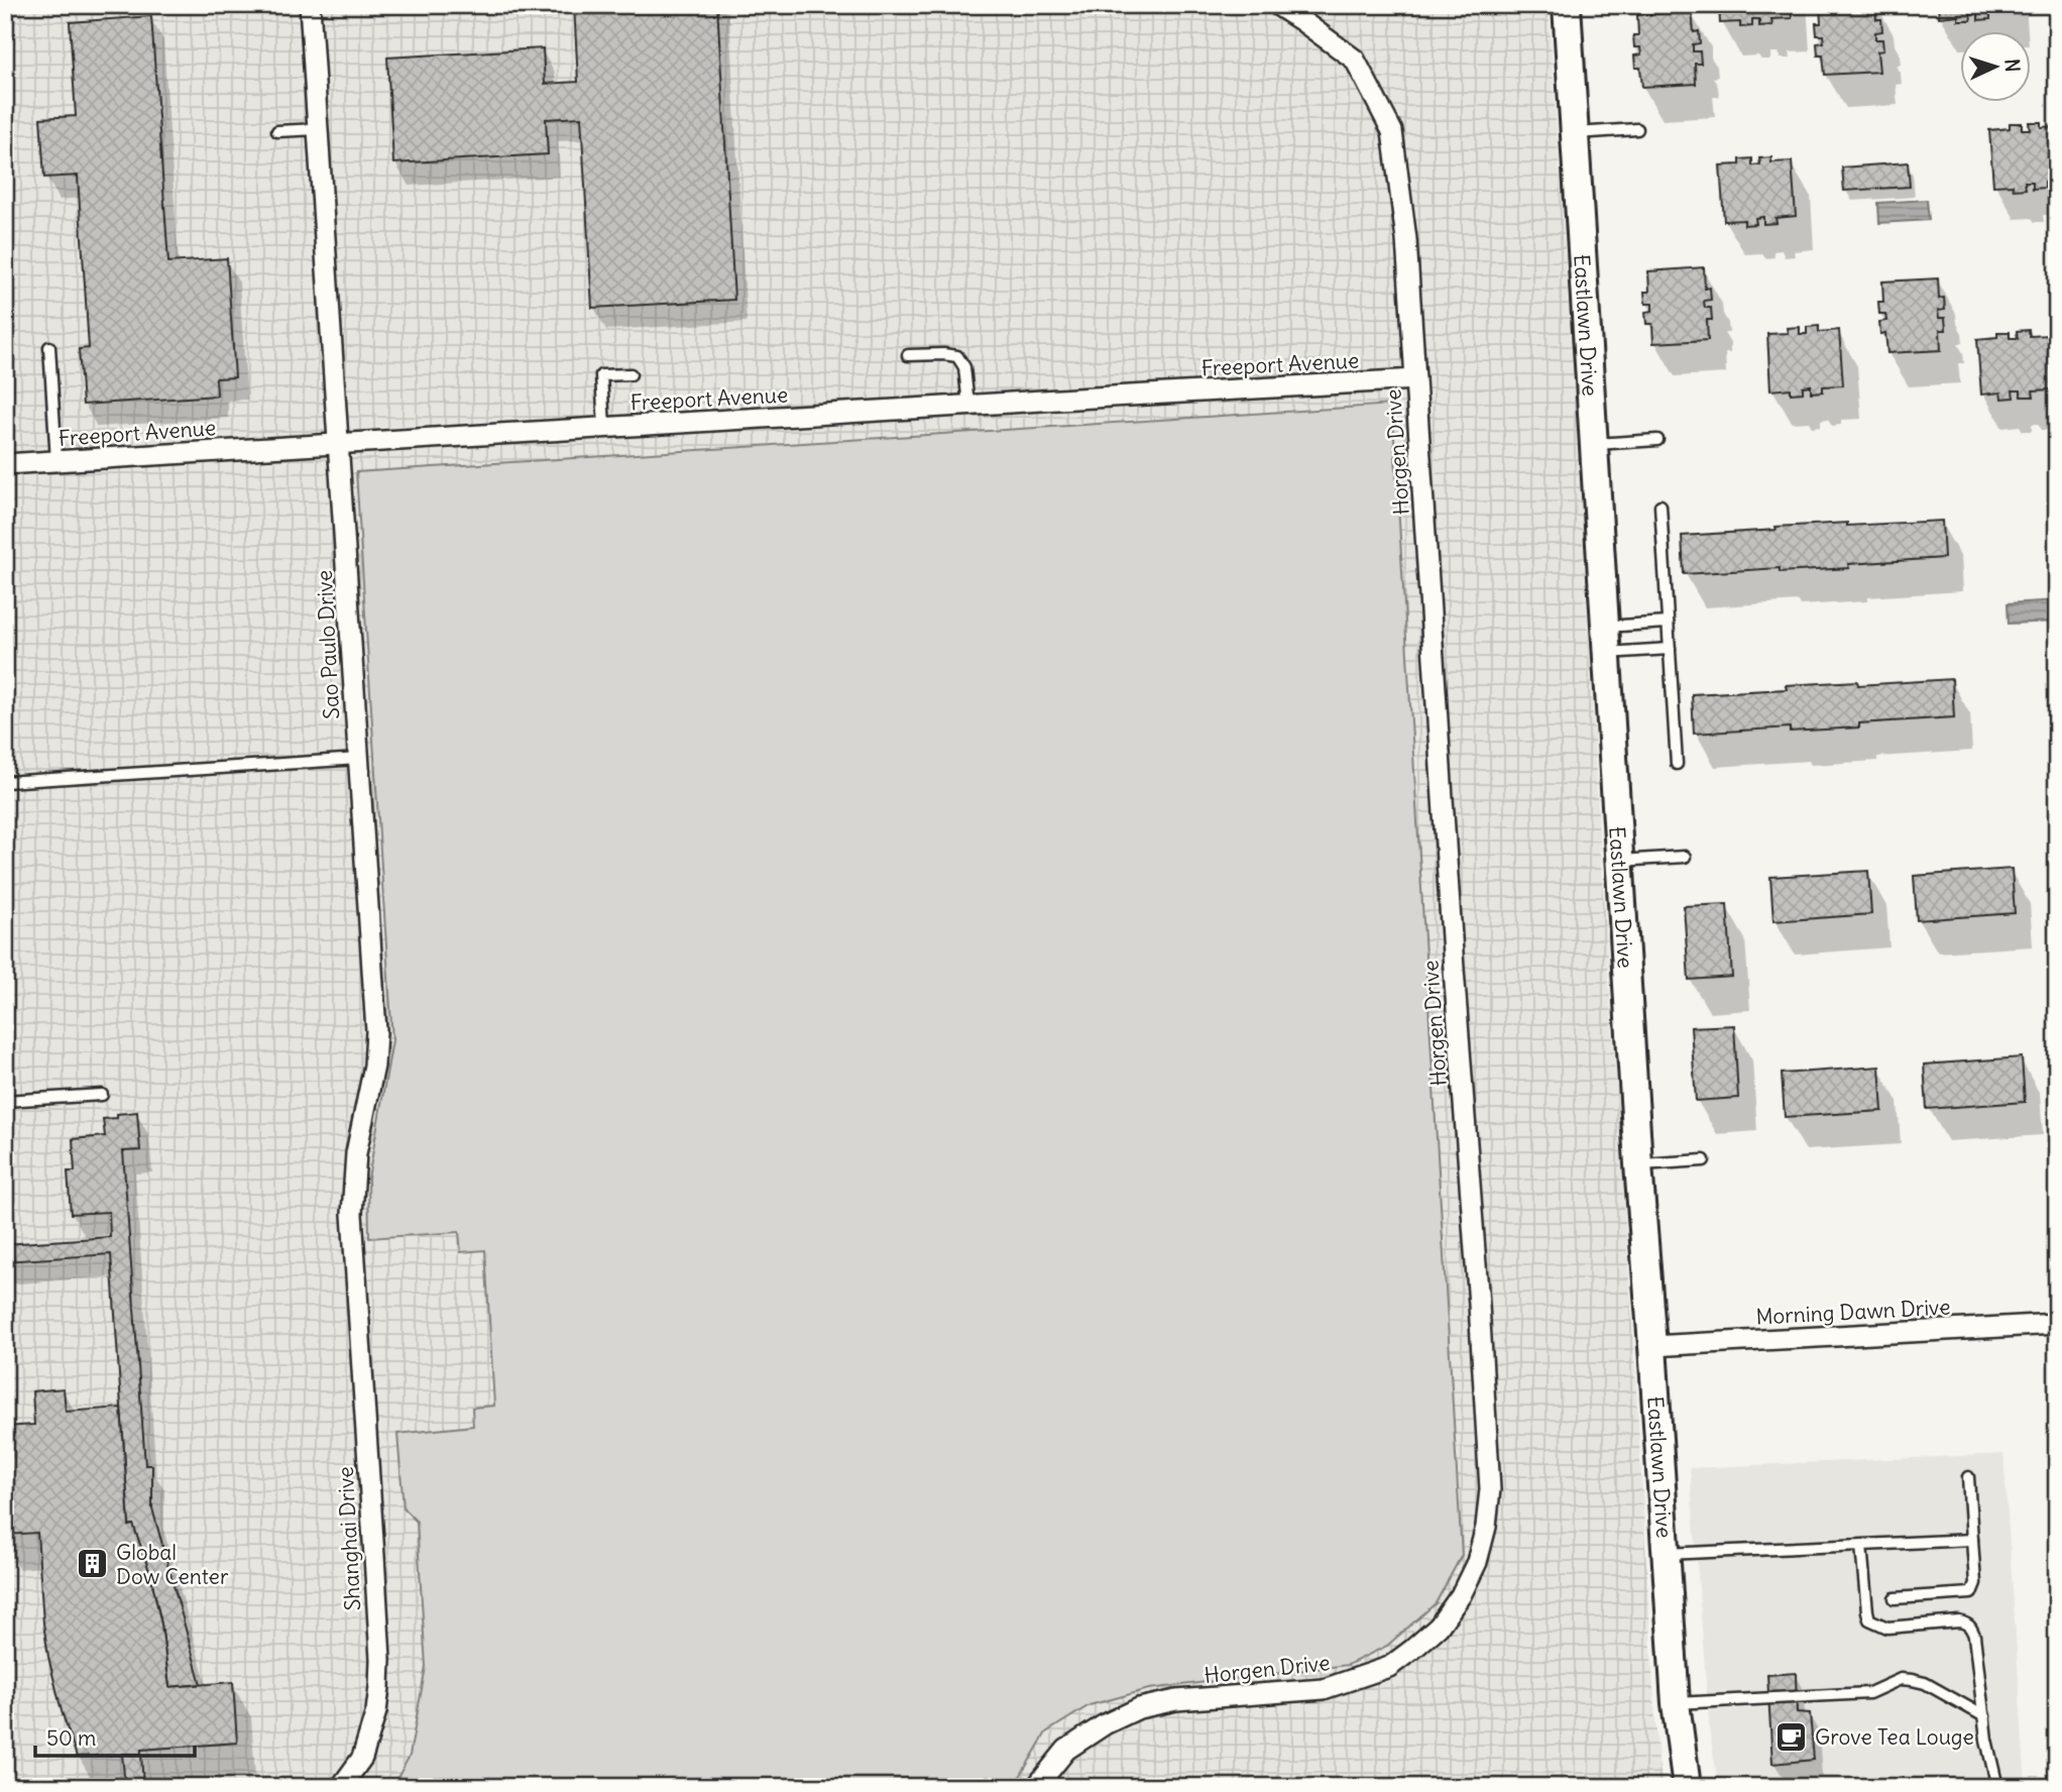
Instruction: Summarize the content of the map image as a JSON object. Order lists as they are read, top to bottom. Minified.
{"streets":{"street":["Eastlawn Drive","Freeport Avenue","Horgen Drive","Sao Paulo Drive","Morning Dawn Drive","Shanghai Drive"]},"crossings":[["Eastlawn Drive","Morning Dawn Drive"],["Freeport Avenue","Horgen Drive"],["Freeport Avenue","Sao Paulo Drive"],["Sao Paulo Drive","Shanghai Drive"]],"places":{"building":["Global Dow Center"],"cafe":["Grove Tea Louge"]},"scale_bar":"50 m","north":"right"}
